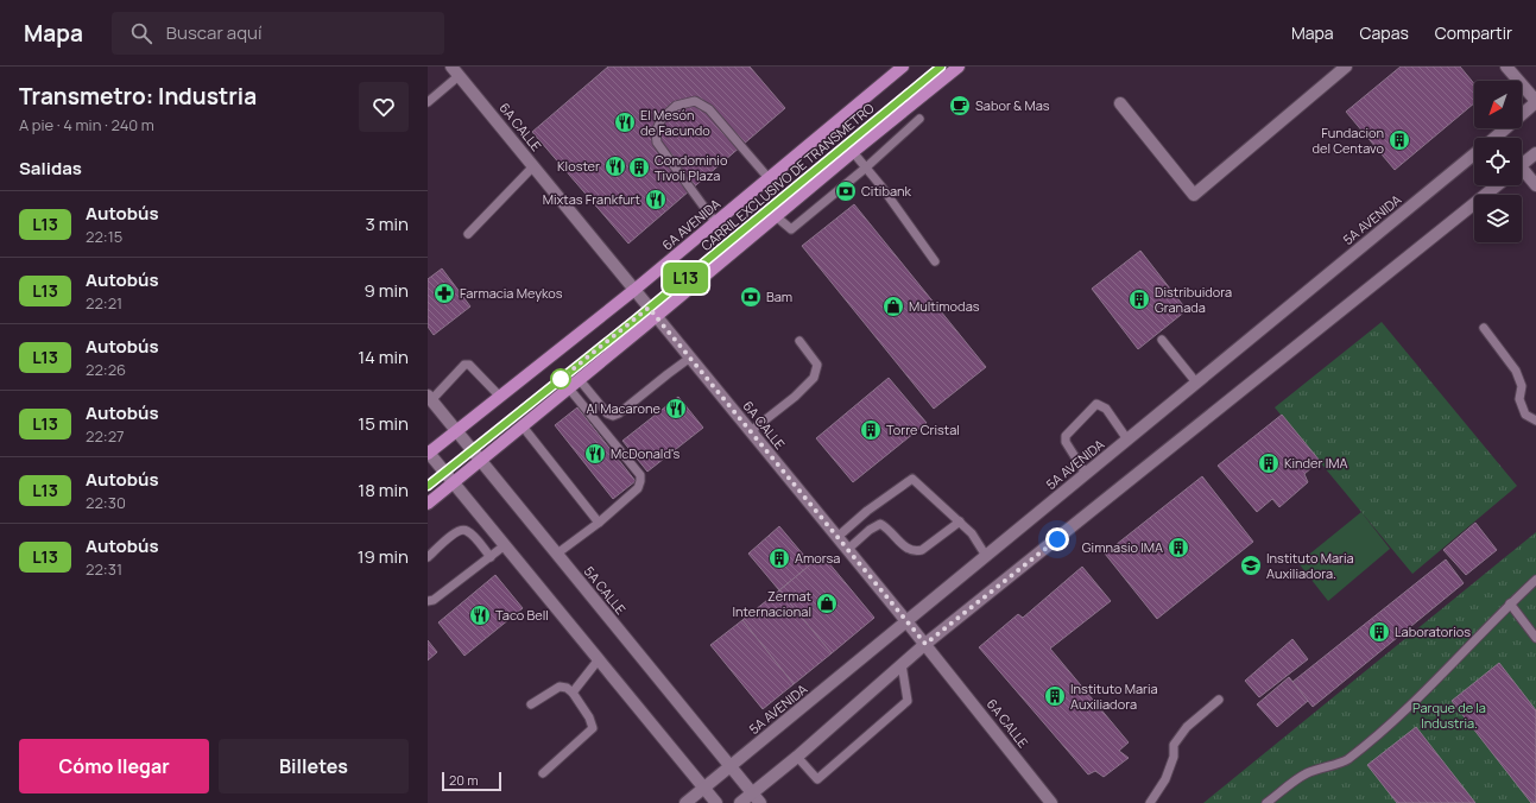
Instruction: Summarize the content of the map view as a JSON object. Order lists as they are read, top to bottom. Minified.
{"streets":{"main road":["6A AVENIDA"],"street":["6A CALLE","5A AVENIDA","5A CALLE"],"lane":["CARRIL EXCLUSIVO DE TRANSMETRO"]},"crossings":[["6A CALLE","CARRIL EXCLUSIVO DE TRANSMETRO"],["6A CALLE","5A AVENIDA"],["6A CALLE","6A AVENIDA"],["CARRIL EXCLUSIVO DE TRANSMETRO","5A CALLE"],["5A AVENIDA","5A CALLE"],["6A AVENIDA","5A CALLE"]],"parks":["Parque de la Industria."],"places":{"cafe":["Sabor & Mas"],"restaurant":["El Mesón de Facundo","Kloster","Mixtas Frankfurt","Al Macarone","McDonald's","Taco Bell"],"building":["Fundacion del Centavo","Condominio Tivoli Plaza","Distribuidora Granada","Torre Cristal","Kinder IMA","Gimnasio IMA","Amorsa","Laboratorios","Instituto Maria Auxiliadora"],"bank":["Citibank","Bam"],"pharmacy":["Farmacia Meykos"],"shop":["Multimodas","Zermat Internacional"],"school or university":["Instituto Maria Auxiliadora."]},"lines":["bus line L13"],"scale_bar":"20 m","north":"bottom left","page":{"header":"Mapa","search":"Buscar aquí","nav":["Mapa","Capas","Compartir"],"heading":[["Transmetro: Industria","A pie · 4 min · 240 m"],"Salidas"],"on_map":"L13","list":[{"mark":"L13","name":"Autobús","note":"22:15","value":"3 min"},{"mark":"L13","name":"Autobús","note":"22:21","value":"9 min"},{"mark":"L13","name":"Autobús","note":"22:26","value":"14 min"},{"mark":"L13","name":"Autobús","note":"22:27","value":"15 min"},{"mark":"L13","name":"Autobús","note":"22:30","value":"18 min"},{"mark":"L13","name":"Autobús","note":"22:31","value":"19 min"}],"buttons":["Cómo llegar","Billetes"],"scale":"20 m"}}
